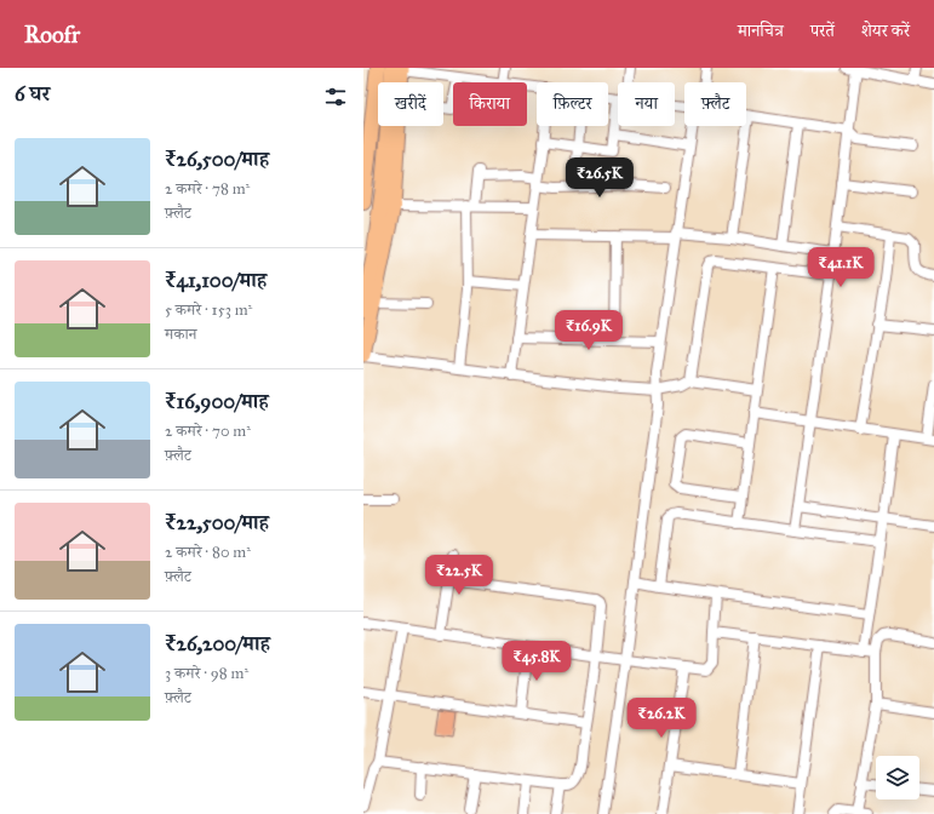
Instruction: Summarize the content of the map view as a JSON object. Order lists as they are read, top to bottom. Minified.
{"page":{"header":"Roofr","nav":["मानचित्र","परतें","शेयर करें"],"heading":"6 घर","chip":["खरीदें","किराया","फ़िल्टर","नया","फ़्लैट"],"list":[{"name":"₹26,500/माह","note":"2 कमरे · 78 m² · फ़्लैट"},{"name":"₹41,100/माह","note":"5 कमरे · 153 m² · मकान"},{"name":"₹16,900/माह","note":"2 कमरे · 70 m² · फ़्लैट"},{"name":"₹22,500/माह","note":"2 कमरे · 80 m² · फ़्लैट"},{"name":"₹26,200/माह","note":"3 कमरे · 98 m² · फ़्लैट"}],"price":["₹26.5K","₹41.1K","₹16.9K","₹22.5K","₹45.8K","₹26.2K"]}}
